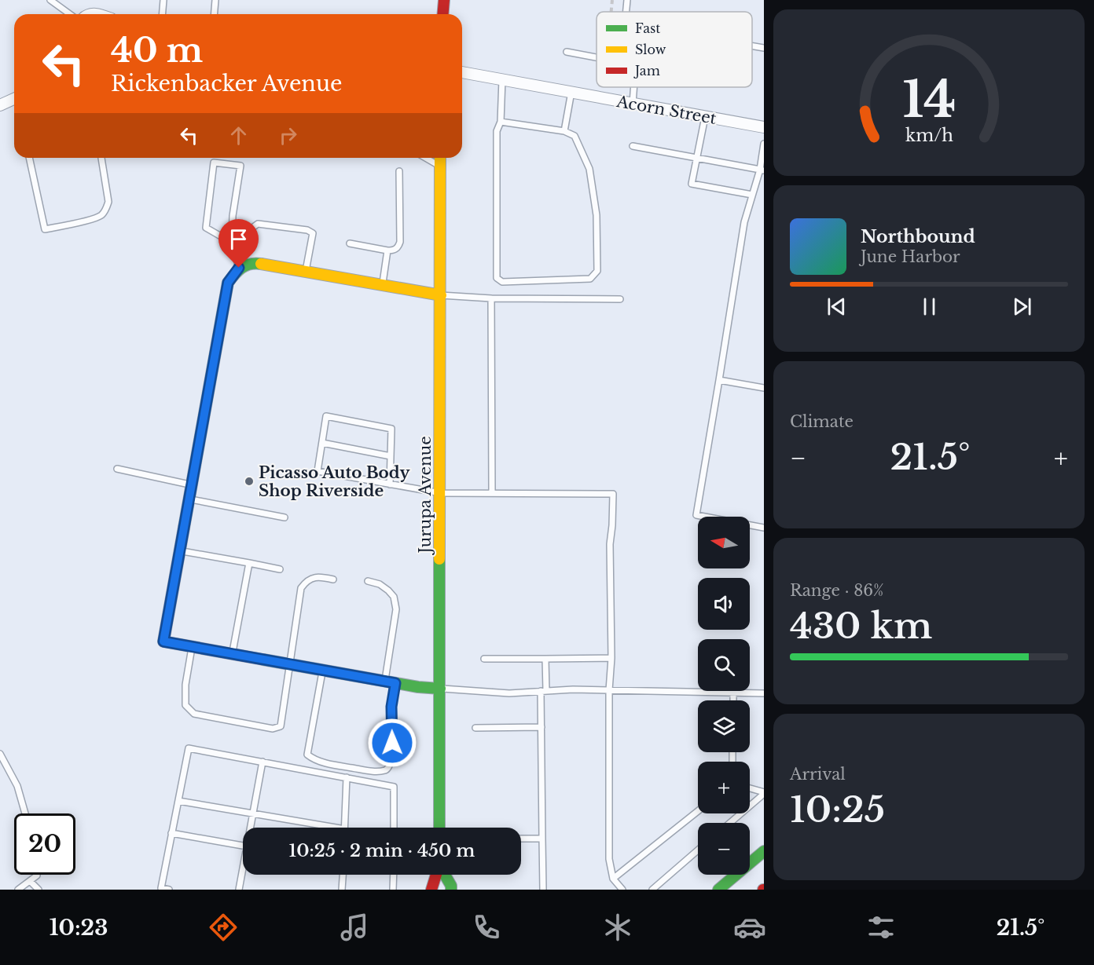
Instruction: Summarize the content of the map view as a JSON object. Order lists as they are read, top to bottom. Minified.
{"streets":{"street":["Acorn Street","Jurupa Avenue"]},"places":["Picasso Auto Body Shop Riverside"],"legend":["Fast","Slow","Jam"],"north":"left","page":{"turn":["40 m","Rickenbacker Avenue"],"song":["Northbound","June Harbor"],"tile":["Climate",["Range · 86%","430 km"],["Arrival","10:25"]],"heat":["−","21.5°","+"],"map_buttons":["+","−"],"limit":"20","trip":"10:25 · 2 min · 450 m","tabs":["10:23","21.5°"],"gauge":["14","km/h"]}}
